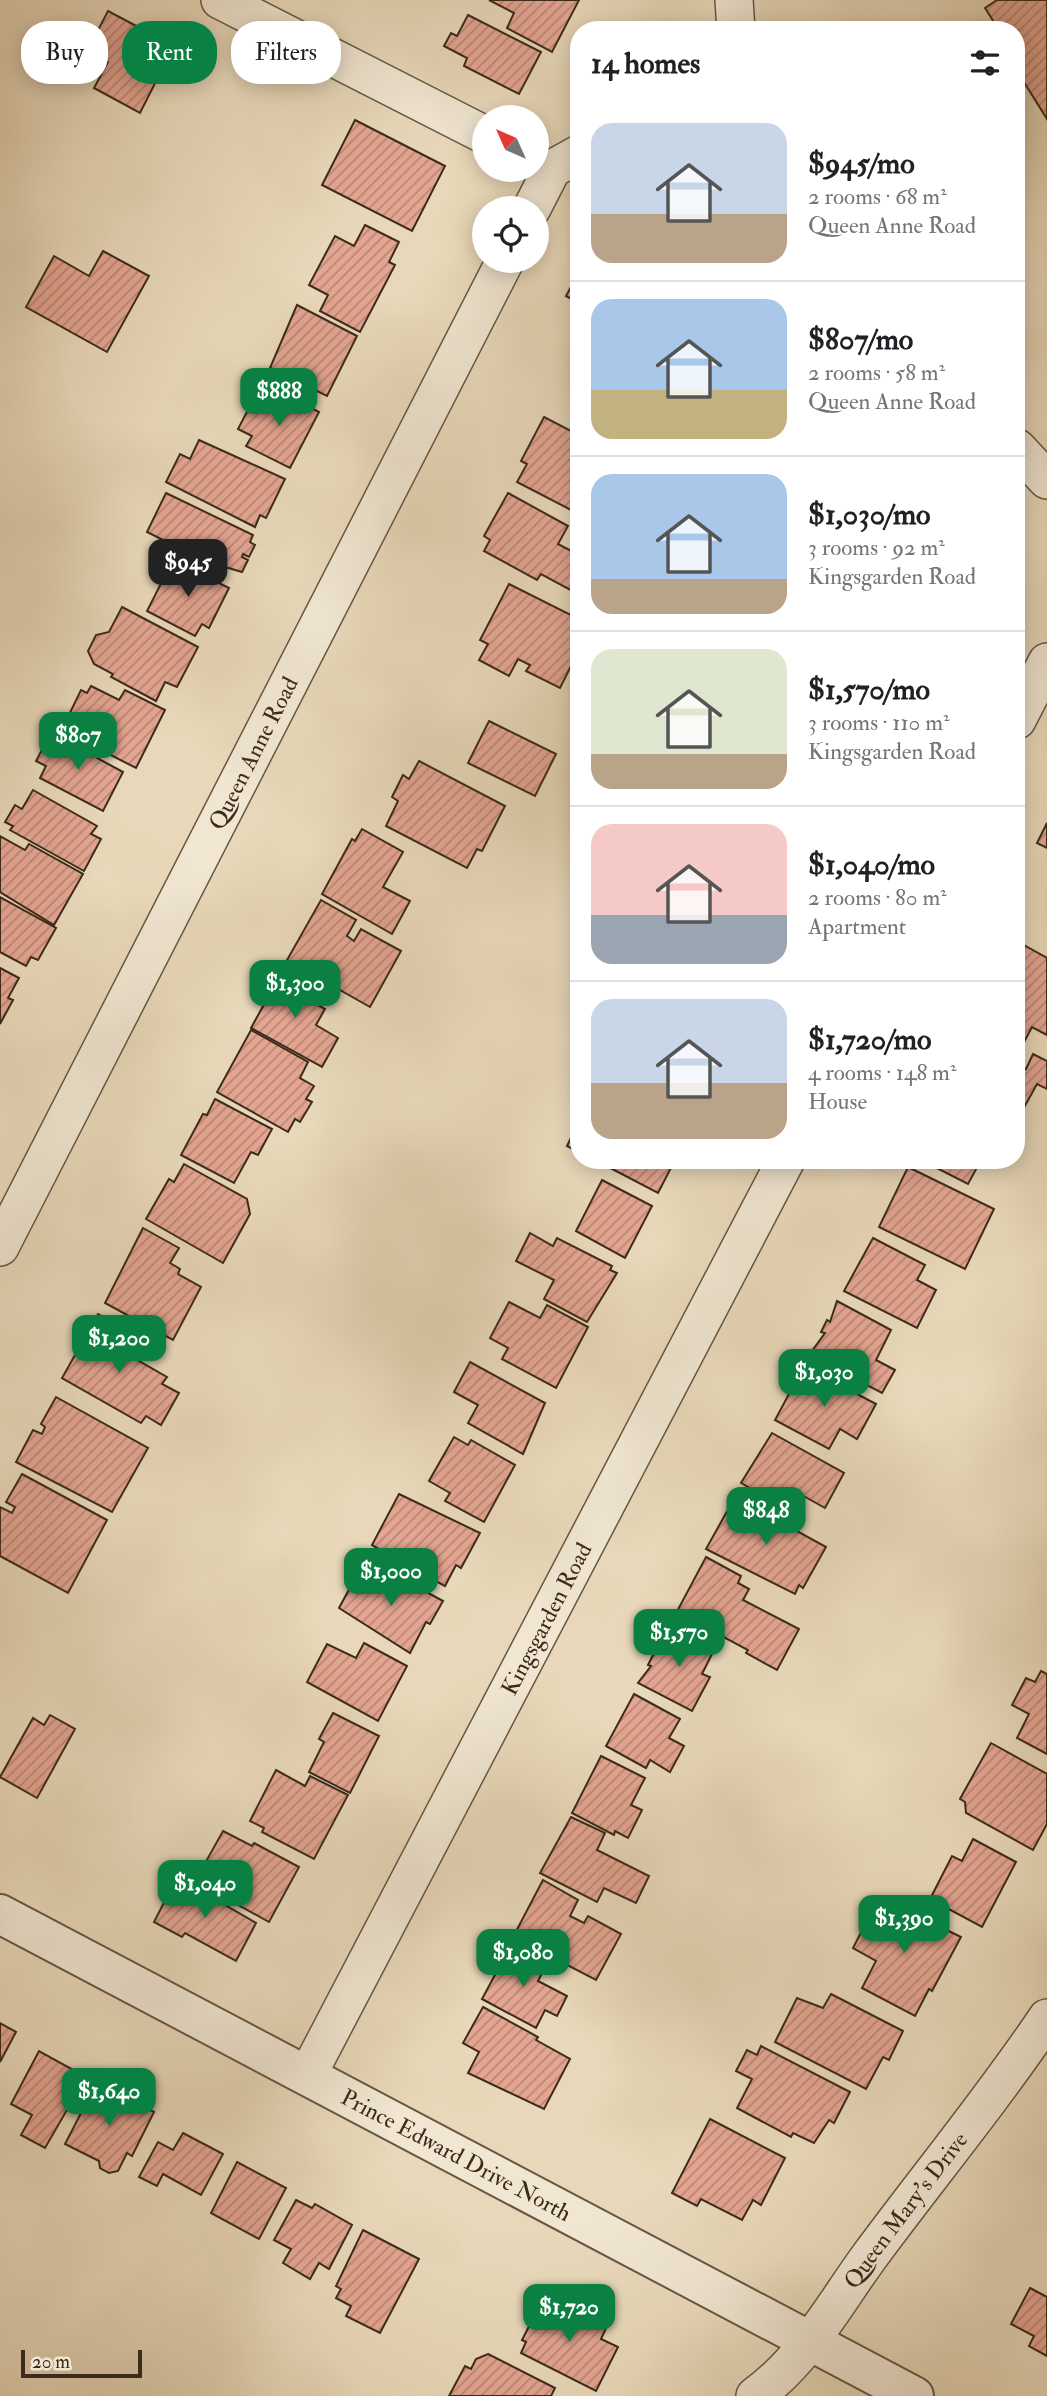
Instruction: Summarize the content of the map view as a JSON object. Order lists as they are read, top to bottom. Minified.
{"streets":{"street":["Queen Anne Road","Kingsgarden Road","Prince Edward Drive North","Queen Mary's Drive"]},"crossings":[["Kingsgarden Road","Prince Edward Drive North"],["Prince Edward Drive North","Queen Mary's Drive"]],"scale_bar":"20 m","north":"top left","page":{"chip":["Buy","Rent","Filters"],"heading":"14 homes","list":[{"name":"$945/mo","note":"2 rooms · 68 m² · Queen Anne Road"},{"name":"$807/mo","note":"2 rooms · 58 m² · Queen Anne Road"},{"name":"$1,030/mo","note":"3 rooms · 92 m² · Kingsgarden Road"},{"name":"$1,570/mo","note":"3 rooms · 110 m² · Kingsgarden Road"},{"name":"$1,040/mo","note":"2 rooms · 80 m² · Apartment"},{"name":"$1,720/mo","note":"4 rooms · 148 m² · House"}],"price":["$888","$945","$807","$1,300","$1,200","$1,030","$848","$1,000","$1,570","$1,040","$1,390","$1,080","$1,640","$1,720"],"scale":"20 m"}}
